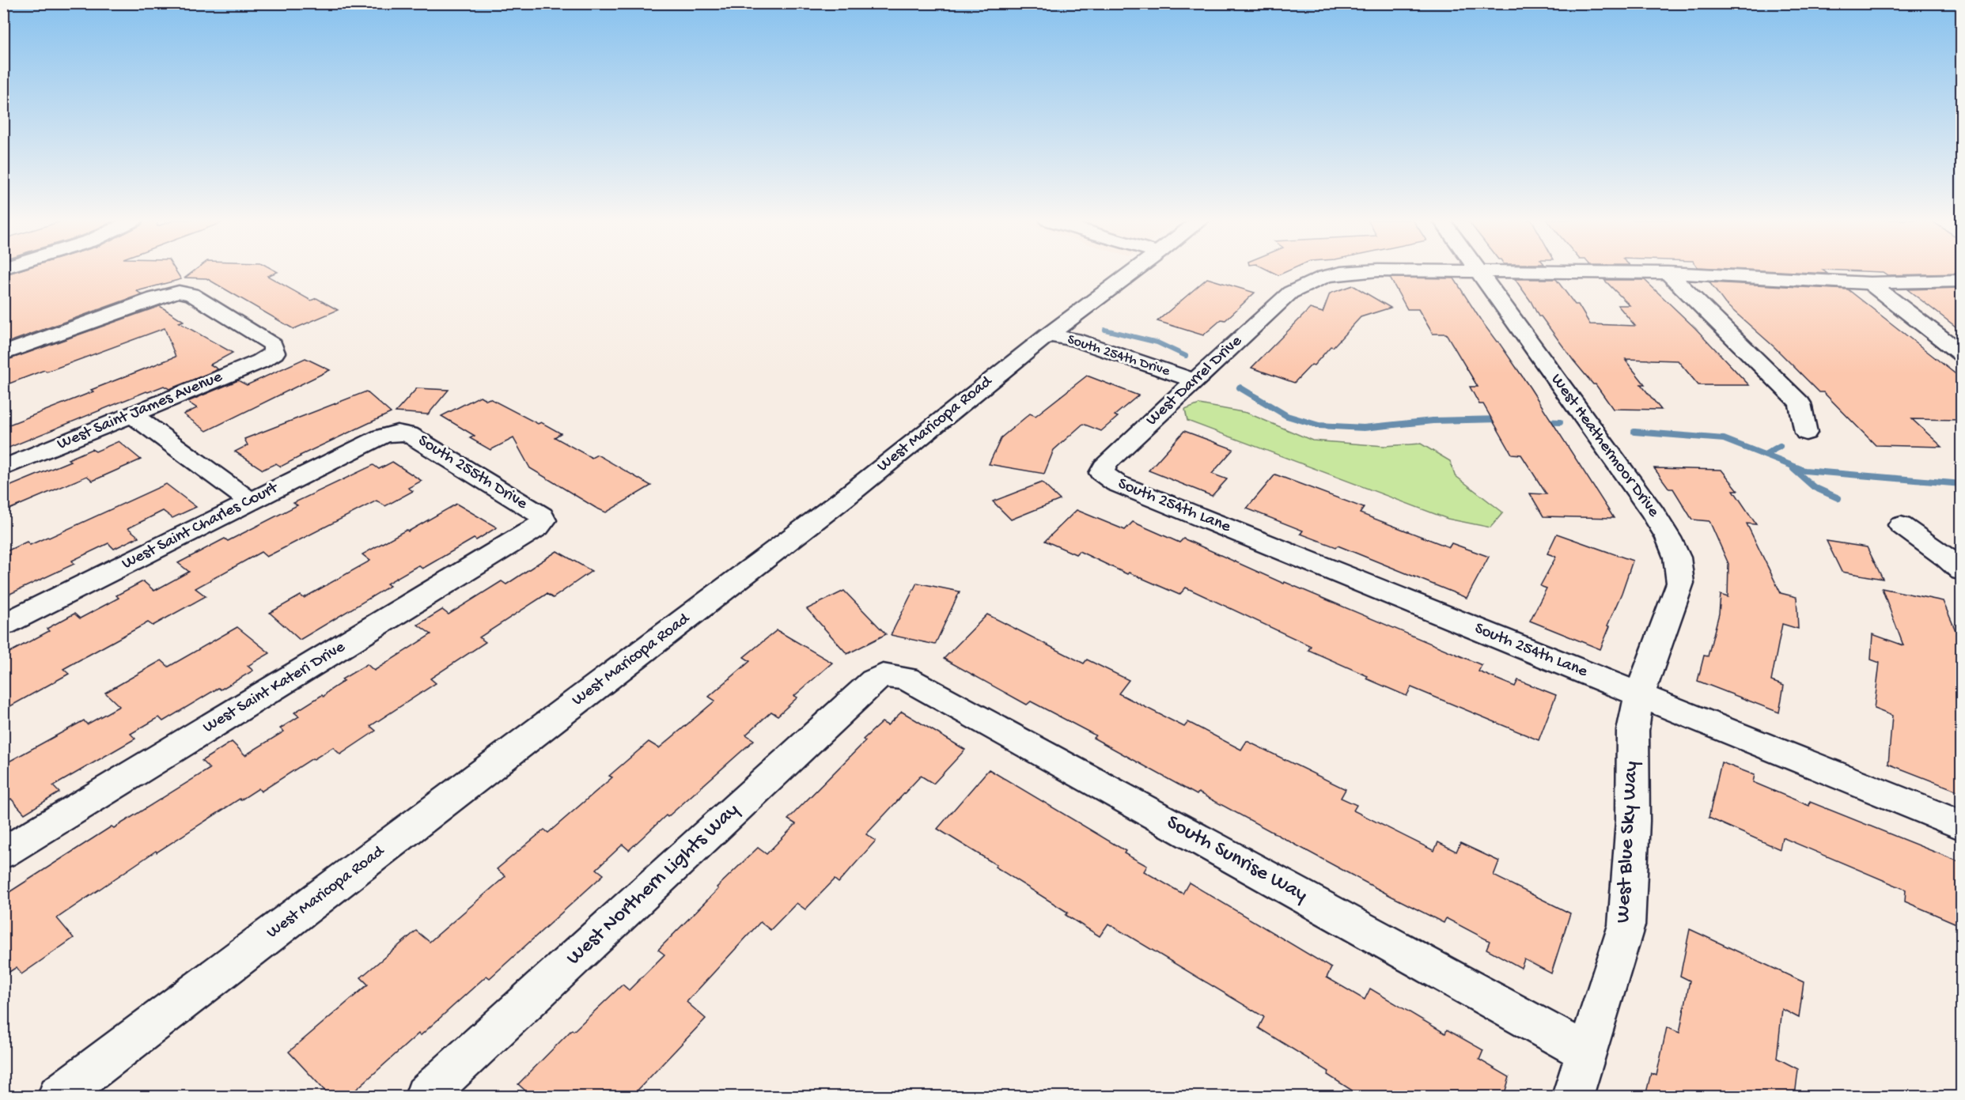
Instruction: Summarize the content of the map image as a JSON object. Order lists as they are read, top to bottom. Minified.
{"streets":{"street":["South 254th Drive","West Darrel Drive","West Saint James Avenue","West Maricopa Road","West Heathermoor Drive","South 255th Drive","South 254th Lane","West Saint Charles Court","West Saint Kateri Drive","West Blue Sky Way","South Sunrise Way","West Northern Lights Way"]},"crossings":[["South 254th Drive","West Darrel Drive"],["South 254th Drive","West Maricopa Road"],["West Darrel Drive","West Heathermoor Drive"],["West Darrel Drive","South 254th Lane"],["West Heathermoor Drive","South 254th Lane"],["West Heathermoor Drive","West Blue Sky Way"],["South 255th Drive","West Saint Charles Court"],["South 255th Drive","West Saint Kateri Drive"],["South 254th Lane","West Blue Sky Way"],["West Blue Sky Way","South Sunrise Way"],["South Sunrise Way","West Northern Lights Way"]]}
